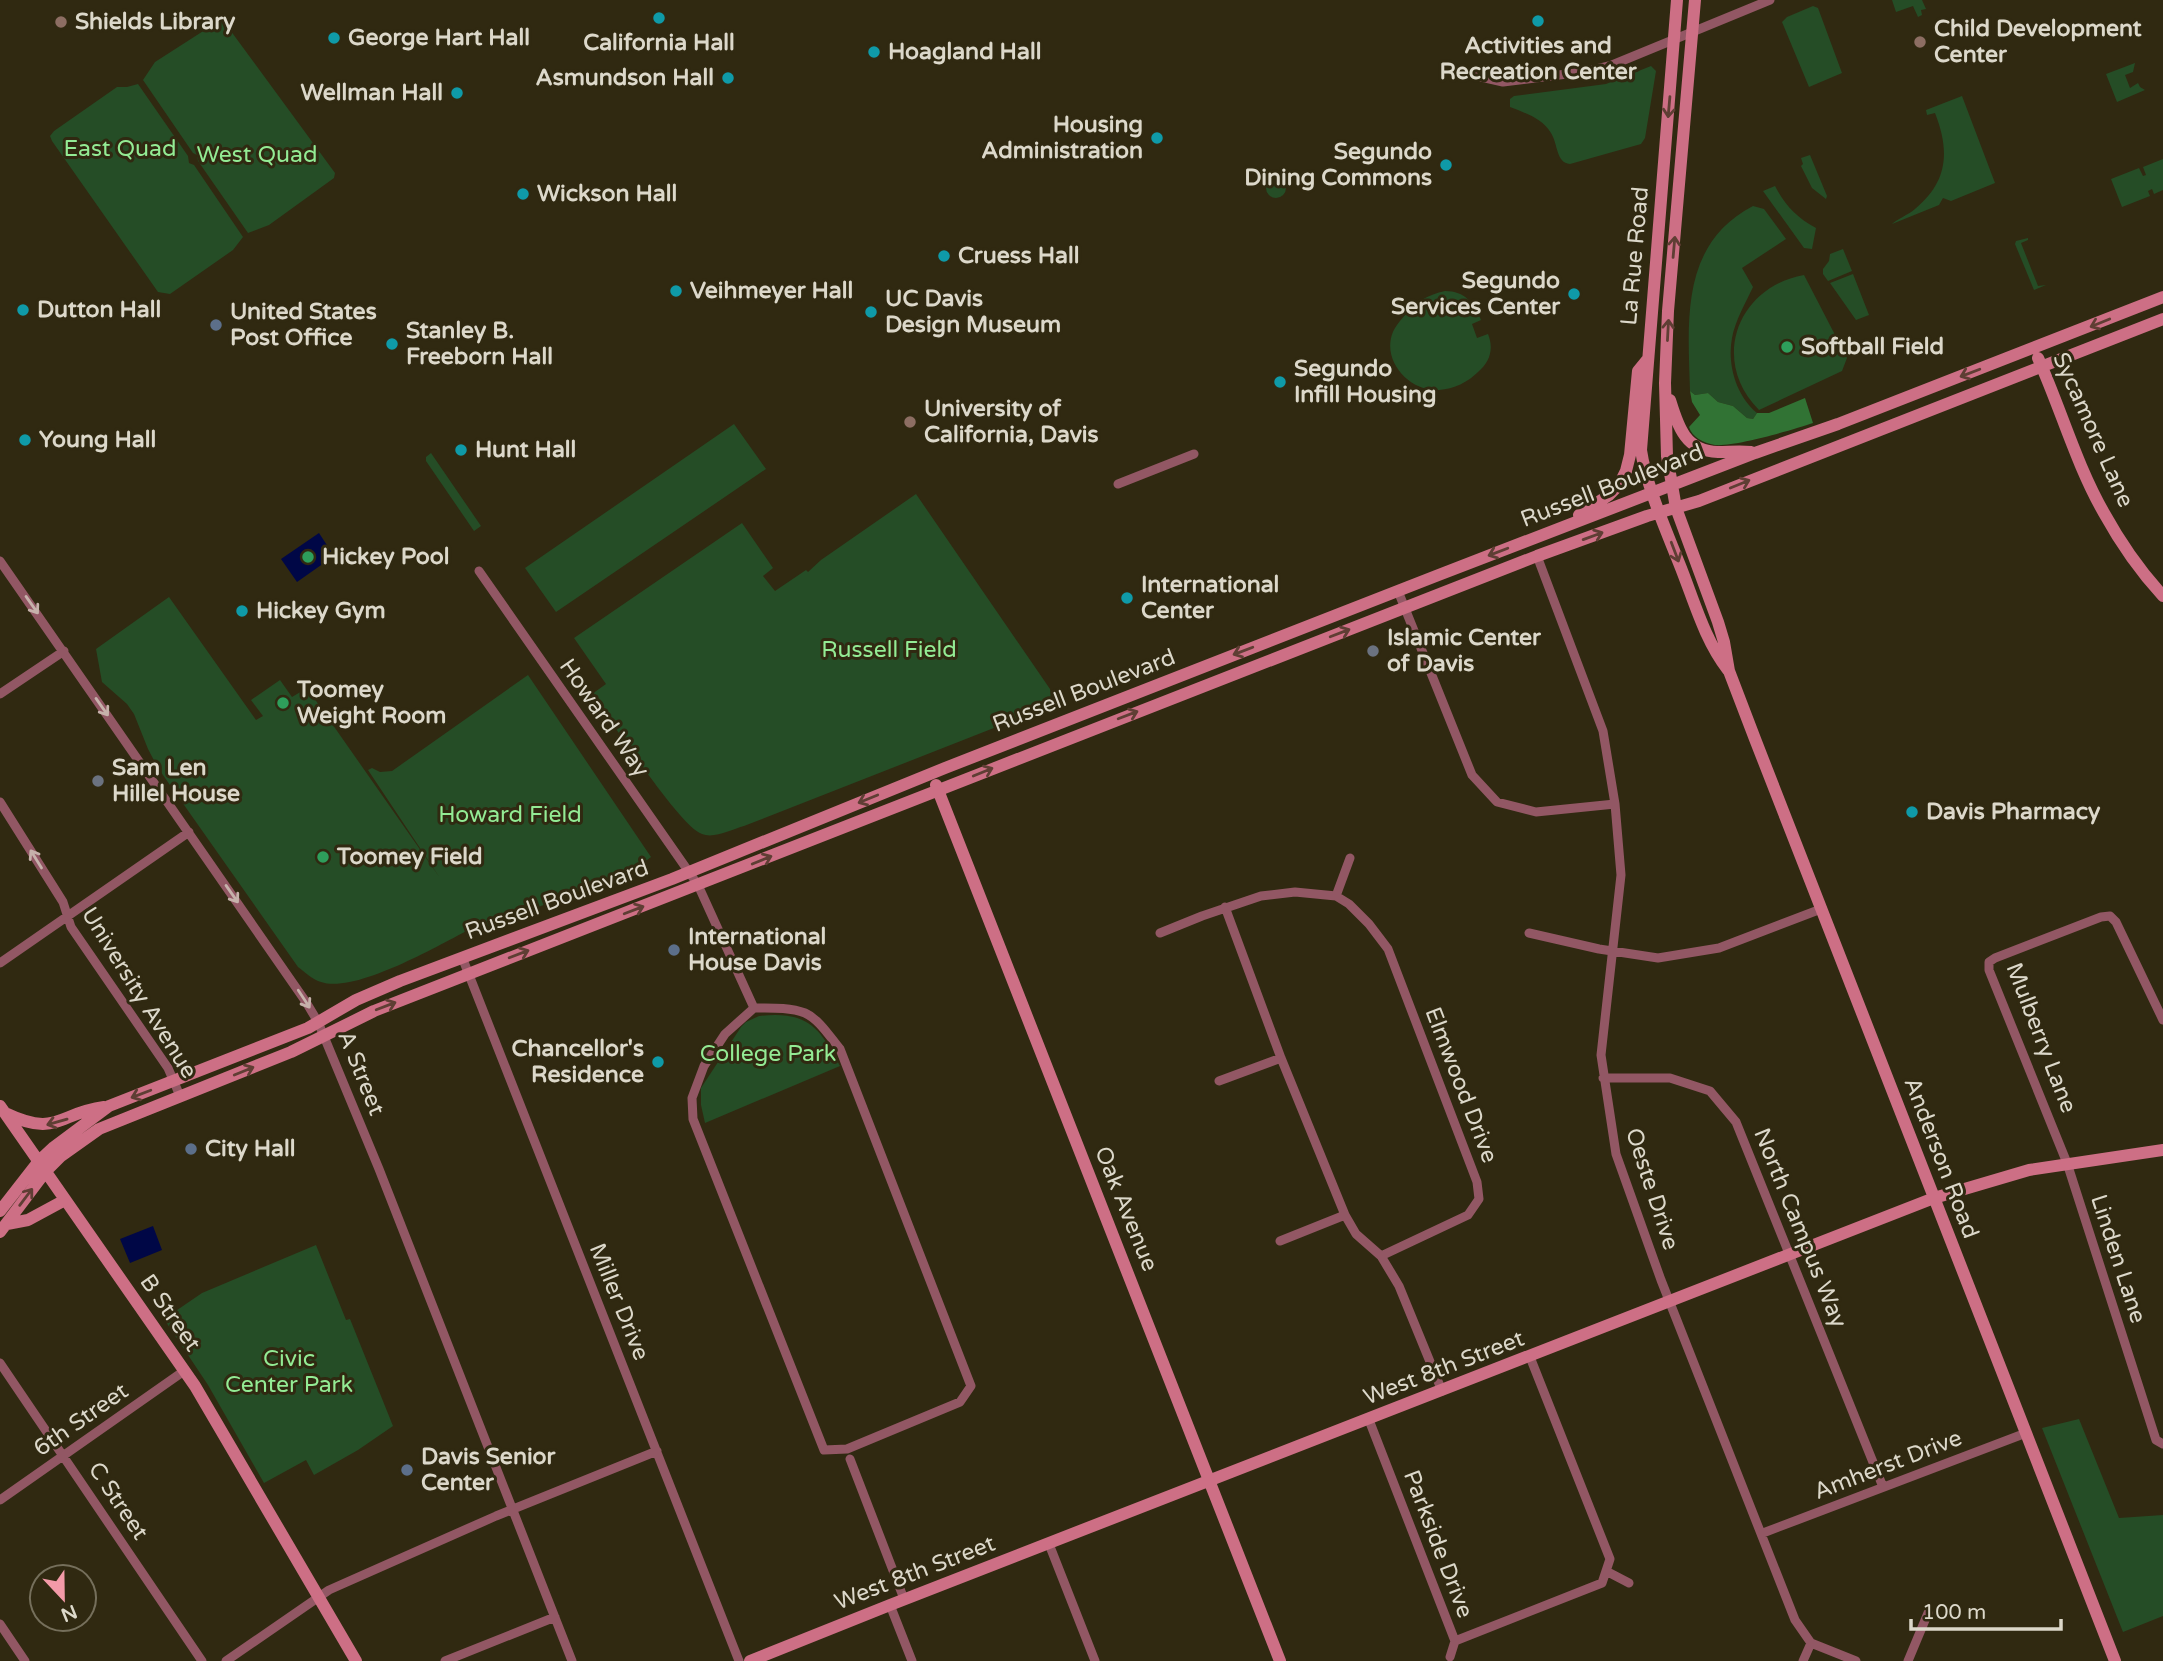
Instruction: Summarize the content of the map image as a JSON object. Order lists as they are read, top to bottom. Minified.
{"streets":{"main road":["La Rue Road","Sycamore Lane","Russell Boulevard","Anderson Road","Oak Avenue","B Street","West 8th Street"],"street":["Howard Way","University Avenue","Mulberry Lane","A Street","Elmwood Drive","Oeste Drive","North Campus Way","Linden Lane","Miller Drive","6th Street","Amherst Drive","C Street","Parkside Drive"]},"crossings":[["La Rue Road","Russell Boulevard"],["La Rue Road","Anderson Road"],["Sycamore Lane","Russell Boulevard"],["Russell Boulevard","Howard Way"],["Russell Boulevard","University Avenue"],["Russell Boulevard","A Street"],["Russell Boulevard","Anderson Road"],["Russell Boulevard","Oeste Drive"],["Russell Boulevard","Oak Avenue"],["Russell Boulevard","Miller Drive"],["Russell Boulevard","B Street"],["Mulberry Lane","Linden Lane"],["Mulberry Lane","West 8th Street"],["Anderson Road","West 8th Street"],["Anderson Road","Amherst Drive"],["Oeste Drive","North Campus Way"],["Oeste Drive","West 8th Street"],["Oeste Drive","Amherst Drive"],["Oak Avenue","West 8th Street"],["North Campus Way","West 8th Street"],["North Campus Way","Amherst Drive"],["Linden Lane","West 8th Street"],["B Street","6th Street"],["West 8th Street","Parkside Drive"],["6th Street","C Street"]],"one_way":["University Avenue","A Street"],"parks":["East Quad","West Quad","Russell Field","Howard Field","College Park","Civic Center Park"],"places":["California Hall","Activities and Recreation Center","Shields Library","George Hart Hall","Child Development Center","Hoagland Hall","Asmundson Hall","Wellman Hall","Housing Administration","Segundo Dining Commons","Wickson Hall","Cruess Hall","Veihmeyer Hall","Segundo Services Center","Dutton Hall","UC Davis Design Museum","United States Post Office","Stanley B. Freeborn Hall","Softball Field","Segundo Infill Housing","University of California, Davis","Young Hall","Hunt Hall","Hickey Pool","International Center","Hickey Gym","Islamic Center of Davis","Toomey Weight Room","Sam Len Hillel House","Davis Pharmacy","Toomey Field","International House Davis","Chancellor's Residence","City Hall","Davis Senior Center"],"scale_bar":"100 m","north":"bottom"}
